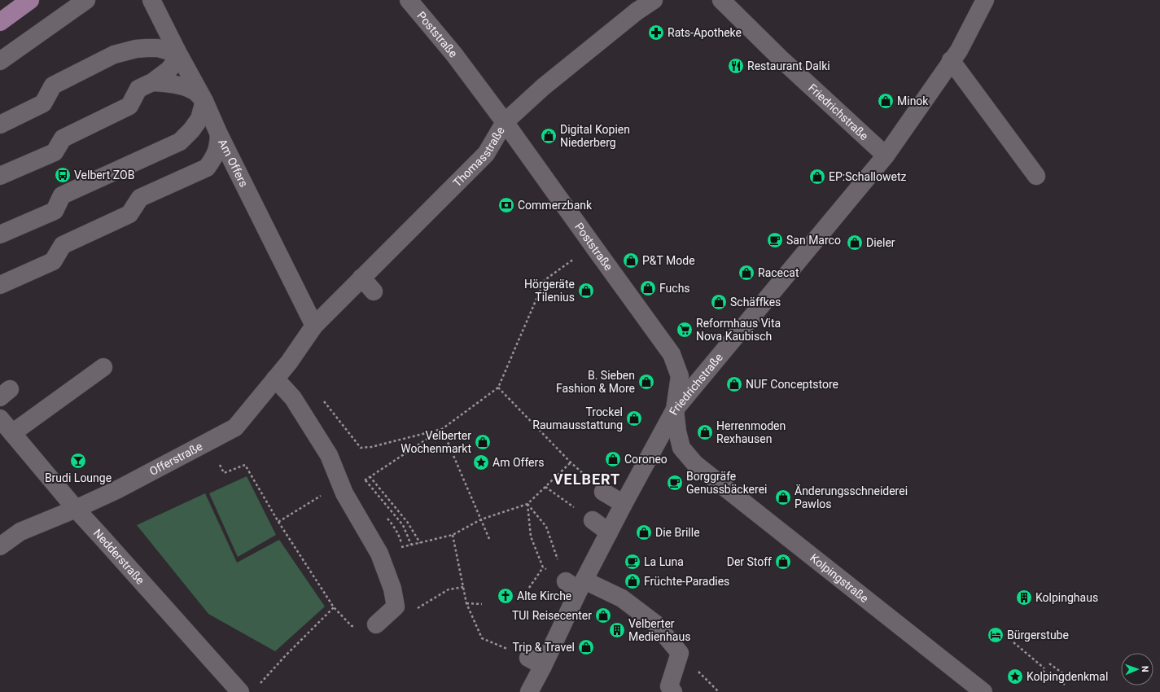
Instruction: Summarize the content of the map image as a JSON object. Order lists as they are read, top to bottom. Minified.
{"streets":{"street":["Poststraße","Friedrichstraße","Thomasstraße","Am Offers","Offerstraße","Nedderstraße","Kolpingstraße"]},"crossings":[["Poststraße","Friedrichstraße"],["Poststraße","Thomasstraße"],["Poststraße","Kolpingstraße"],["Thomasstraße","Am Offers"],["Thomasstraße","Offerstraße"],["Am Offers","Offerstraße"],["Offerstraße","Nedderstraße"]],"districts":["VELBERT"],"places":{"pharmacy":["Rats-Apotheke"],"restaurant":["Restaurant Dalki"],"shop":["Minok","Digital Kopien Niederberg","EP:Schallowetz","Dieler","P&T Mode","Racecat","Fuchs","Hörgeräte Tilenius","Schäffkes","B. Sieben Fashion & More","NUF Conceptstore","Trockel Raumausstattung","Herrenmoden Rexhausen","Velberter Wochenmarkt","Coroneo","Änderungsschneiderei Pawlos","Die Brille","Der Stoff","Früchte-Paradies","TUI Reisecenter","Trip & Travel"],"bus stop":["Velbert ZOB"],"bank":["Commerzbank"],"cafe":["San Marco","Borggräfe Genussbäckerei","La Luna"],"supermarket":["Reformhaus Vita Nova Kaubisch"],"bar":["Brudi Lounge"],"place":["Am Offers","Kolpingdenkmal"],"church":["Alte Kirche"],"building":["Kolpinghaus","Velberter Medienhaus"],"hotel":["Bürgerstube"]},"north":"right"}
